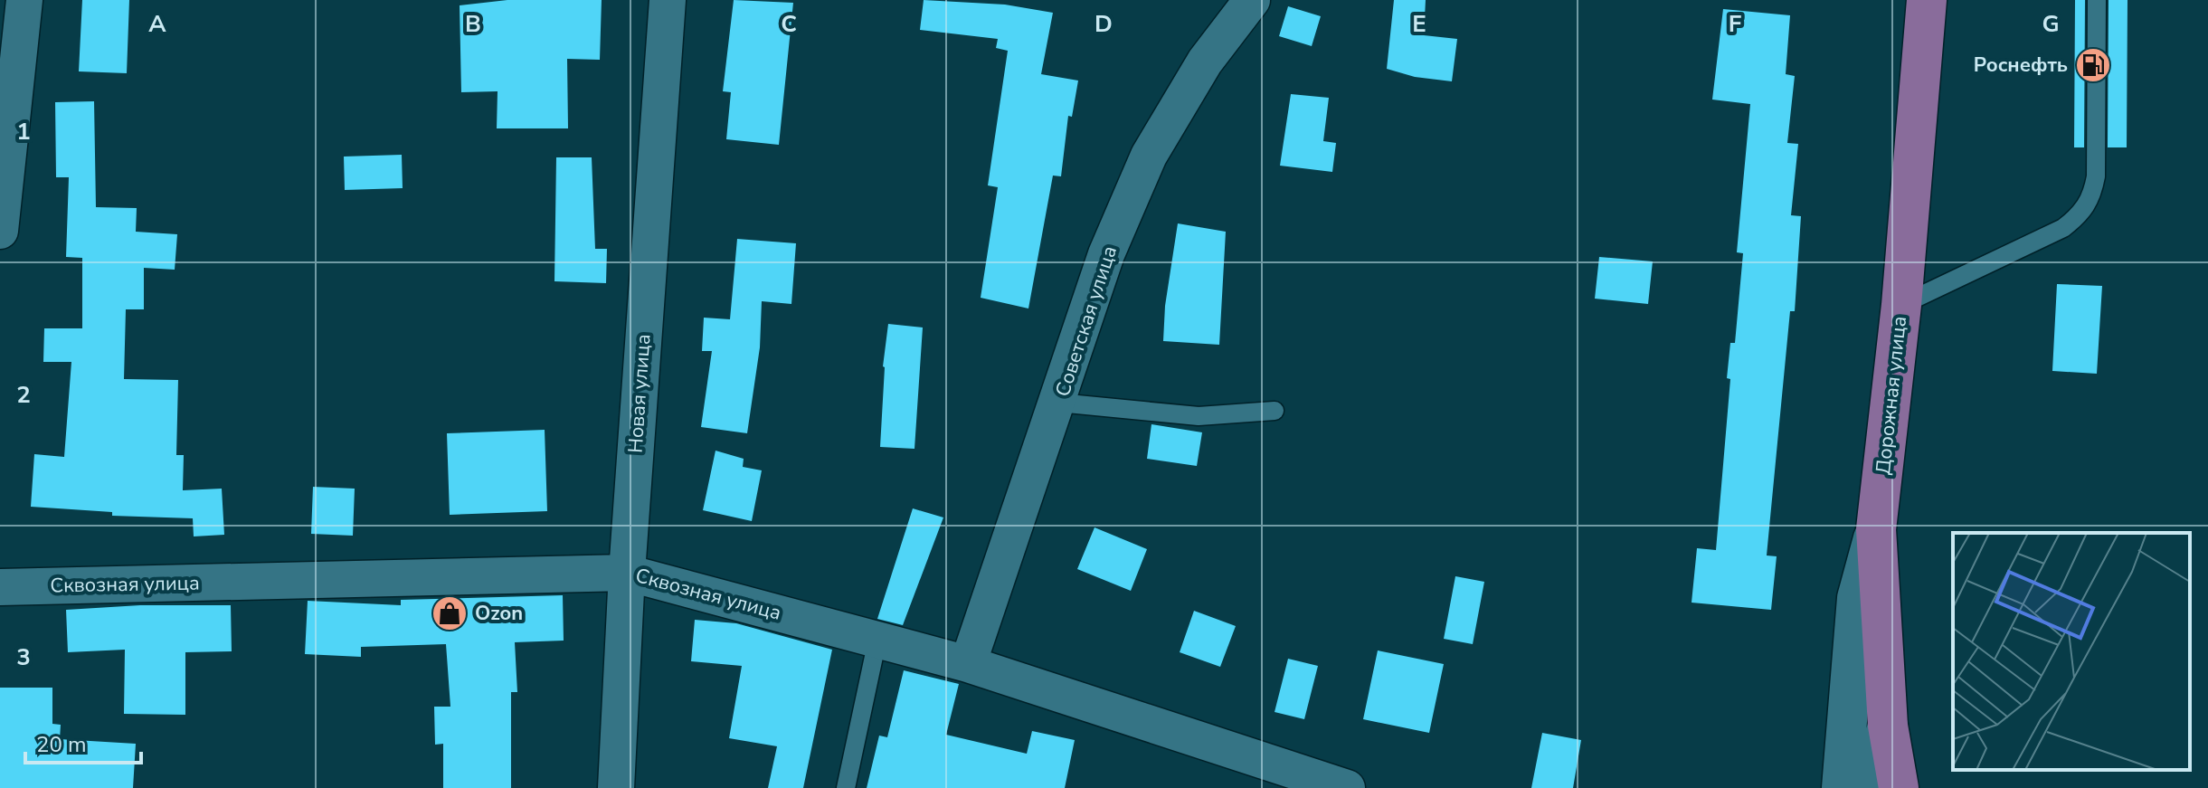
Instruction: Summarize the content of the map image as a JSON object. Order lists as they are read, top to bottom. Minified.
{"streets":{"main road":["Дорожная улица"],"street":["Советская улица","Новая улица","Сквозная улица"]},"crossings":[["Советская улица","Сквозная улица"],["Новая улица","Сквозная улица"]],"places":{"fuel station":["Роснефть"],"shop":["Ozon"]},"scale_bar":"20 m","grid":{"columns":["A","B","C","D","E","F","G"],"rows":["1","2","3"]}}
